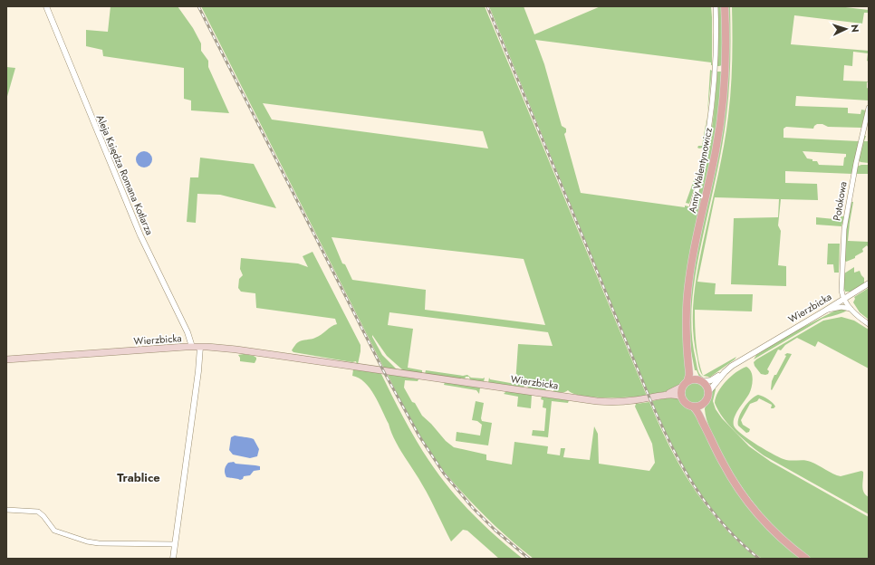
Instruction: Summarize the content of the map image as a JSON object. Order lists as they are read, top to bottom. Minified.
{"streets":{"main road":["Anny Walentynowicz","Wierzbicka"],"street":["Aleja Księdza Romana Kotlarza","Potokowa"]},"crossings":[["Anny Walentynowicz","Wierzbicka"],["Aleja Księdza Romana Kotlarza","Wierzbicka"],["Potokowa","Wierzbicka"]],"districts":["Trablice"],"north":"right"}
